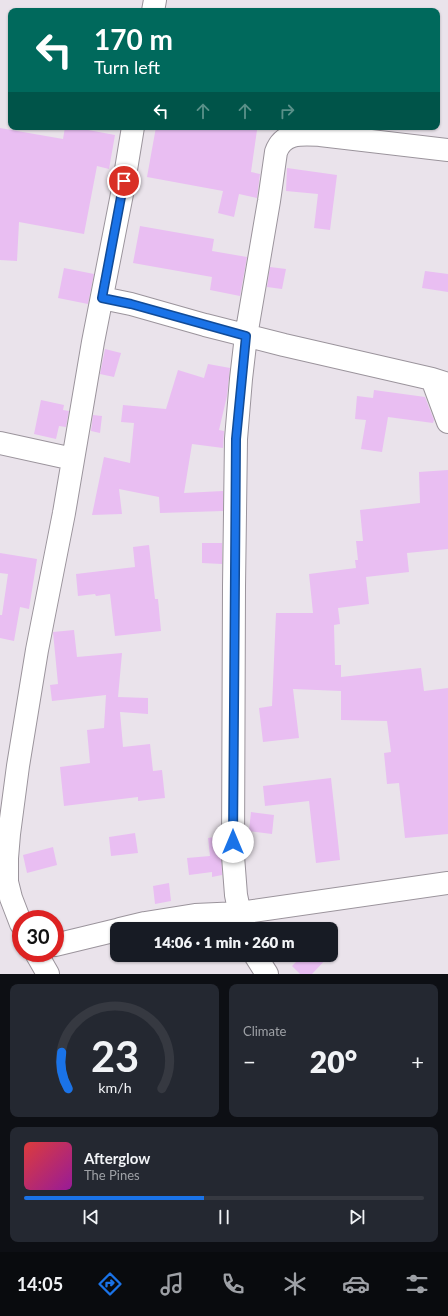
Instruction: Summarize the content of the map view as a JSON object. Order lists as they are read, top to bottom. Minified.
{"page":{"turn":["170 m","Turn left"],"limit":"30","trip":"14:06 · 1 min · 260 m","tile":"Climate","heat":["−","20°","+"],"song":["Afterglow","The Pines"],"tabs":"14:05","gauge":["23","km/h"]}}
